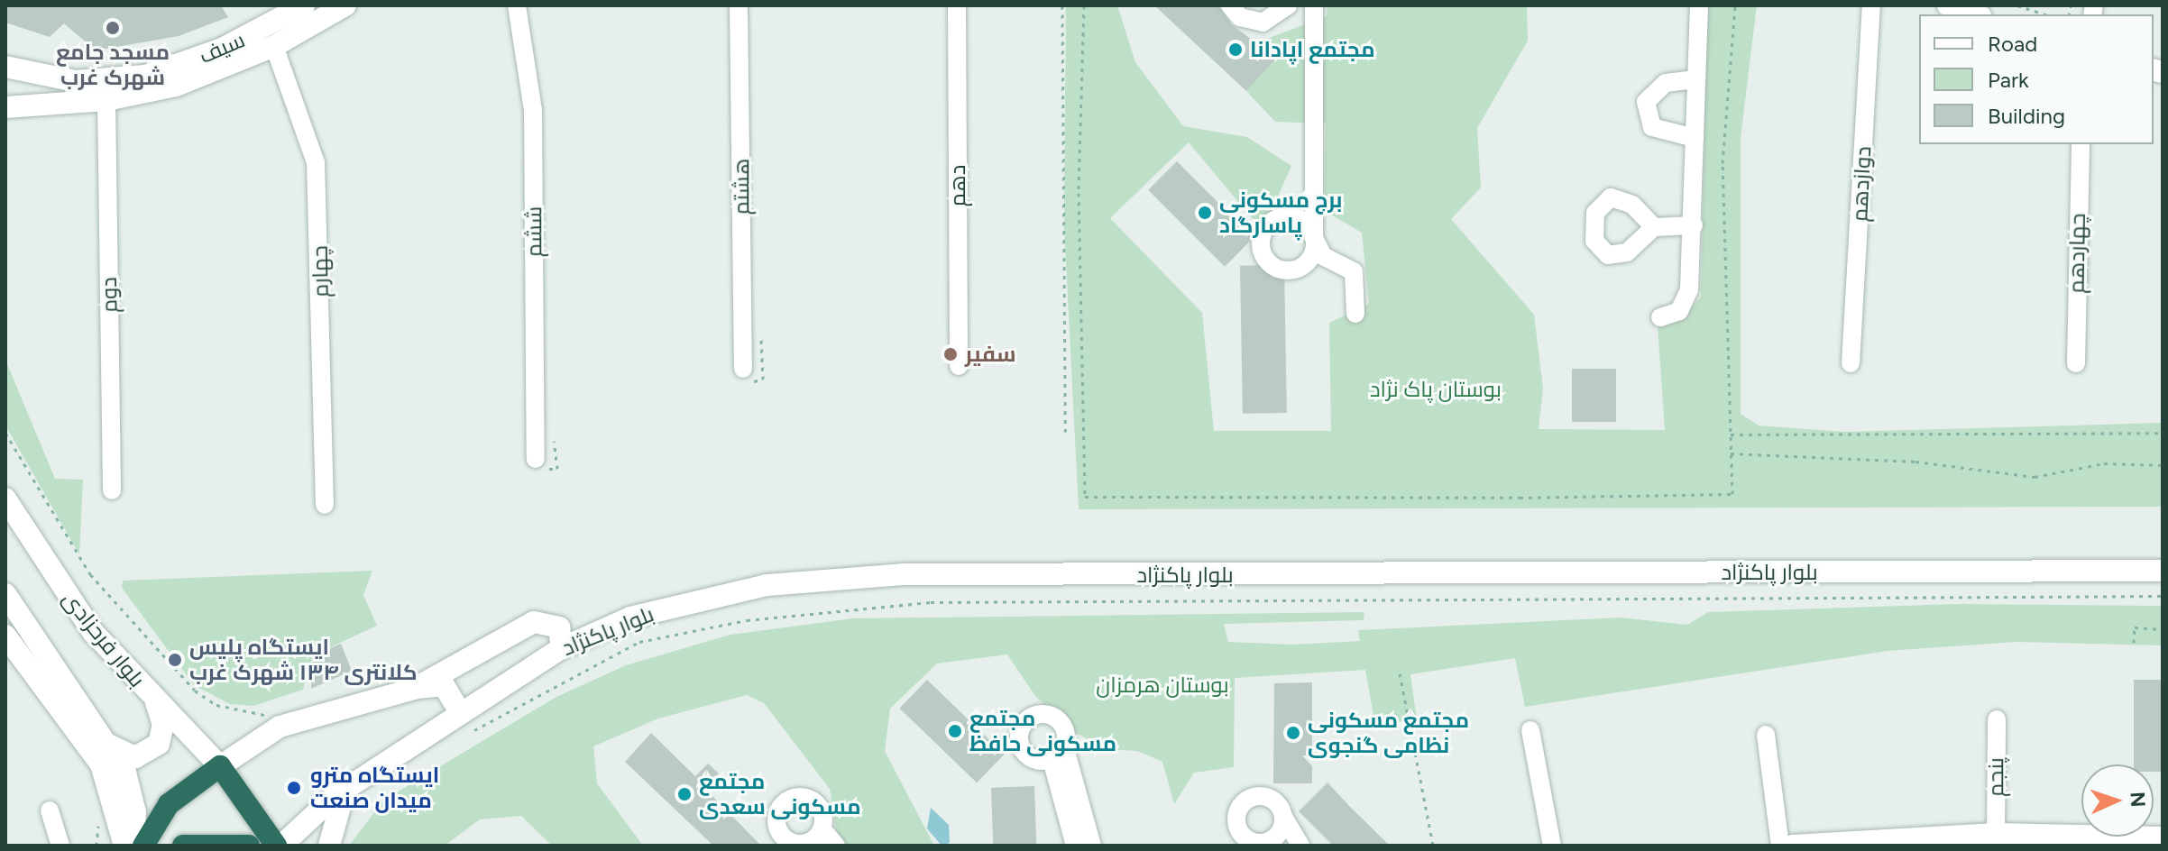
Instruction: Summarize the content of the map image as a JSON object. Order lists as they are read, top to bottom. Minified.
{"streets":{"main road":["سیف","بلوار پاکنژاد","بلوار فرحزادی"],"street":["دوازدهم","دهم","هشتم","ششم","چهاردهم","چهارم","دوم","پنجم"]},"crossings":[["سیف","چهارم"],["بلوار پاکنژاد","بلوار فرحزادی"]],"parks":["بوستان پاک نژاد","بوستان هرمزان"],"places":["مسجد جامع شهرک غرب","مجتمع اپادانا","برج مسکونی پاسارگاد","سفیر","ایستگاه پلیس کلانتری ۱۳۴ شهرک غرب","مجتمع مسکونی حافظ","مجتمع مسکونی نظامی گنجوی","ایستگاه مترو میدان صنعت","مجتمع مسکونی سعدی"],"legend":["Road","Park","Building"],"north":"right"}
